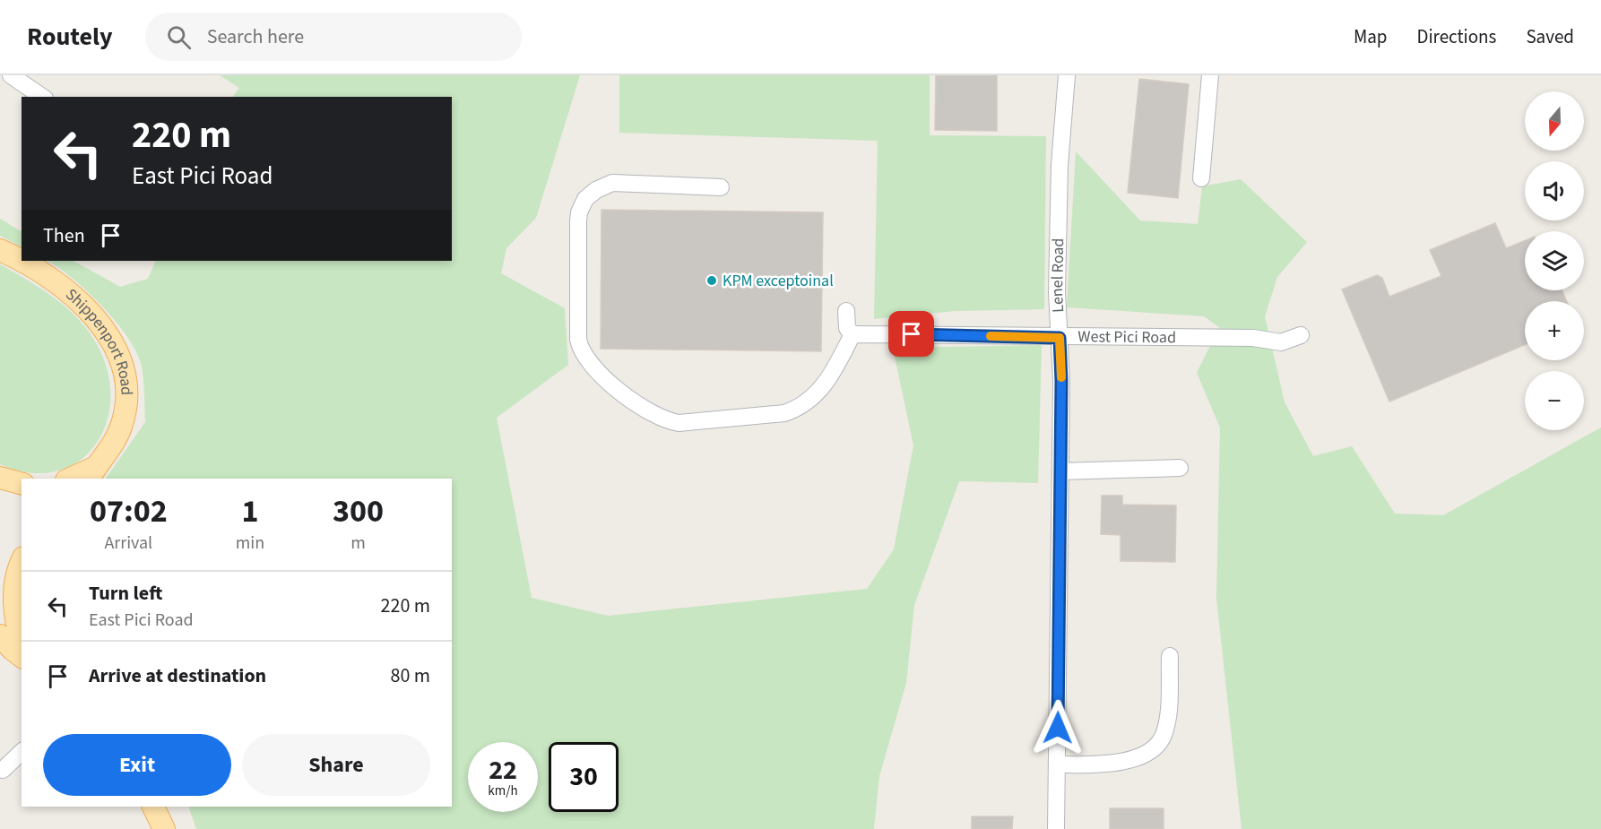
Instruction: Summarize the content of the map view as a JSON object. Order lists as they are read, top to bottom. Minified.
{"streets":{"main road":["Shippenport Road"],"street":["Lenel Road","West Pici Road"]},"crossings":[["Lenel Road","West Pici Road"]],"places":["KPM exceptoinal"],"north":"bottom","page":{"header":"Routely","search":"Search here","nav":["Map","Directions","Saved"],"map_buttons":["+","−"],"turn":["220 m","East Pici Road"],"then":"Then","eta":["07:02","Arrival","1","min","300","m"],"list":[{"name":"Turn left","note":"East Pici Road","value":"220 m"},{"name":"Arrive at destination","value":"80 m"}],"buttons":["Exit","Share"],"speed":"22 km/h","limit":"30"}}
